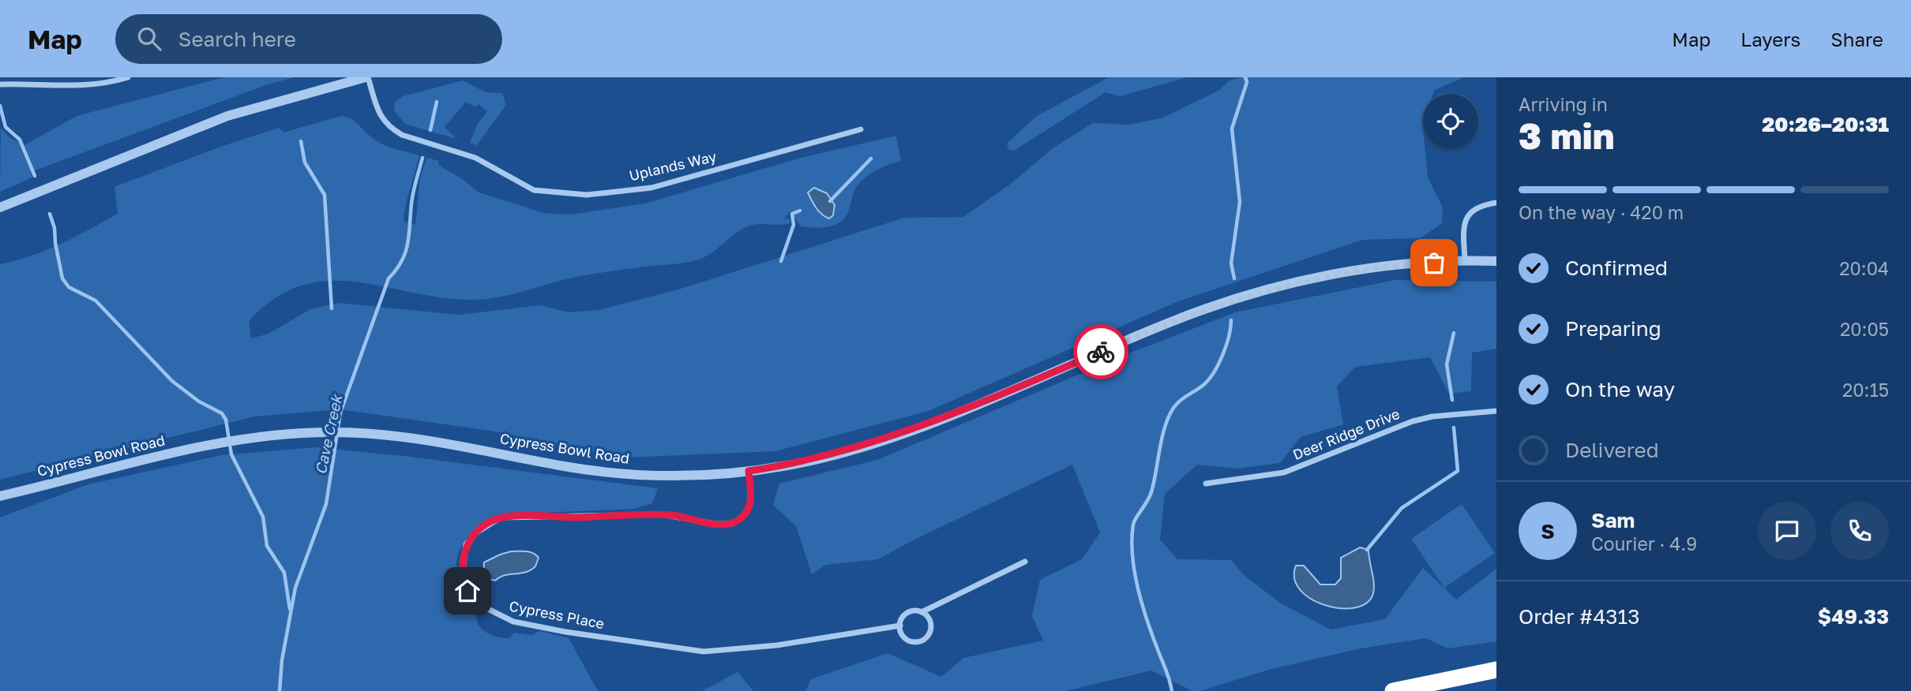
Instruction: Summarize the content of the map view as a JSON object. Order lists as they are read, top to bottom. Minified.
{"streets":{"street":["Uplands Way","Deer Ridge Drive","Cypress Bowl Road","Cypress Place"]},"crossings":[["Cypress Bowl Road","Cypress Place"]],"water":["Cave Creek"],"page":{"header":"Map","search":"Search here","nav":["Map","Layers","Share"],"heading":["3 min","Arriving in","20:26–20:31"],"panel":["Sam","Courier · 4.9","Order #4313","$49.33"],"bar":"On the way · 420 m","list":[["Confirmed","20:04"],["Preparing","20:05"],["On the way","20:15"],"Delivered"],"round":"S"}}
